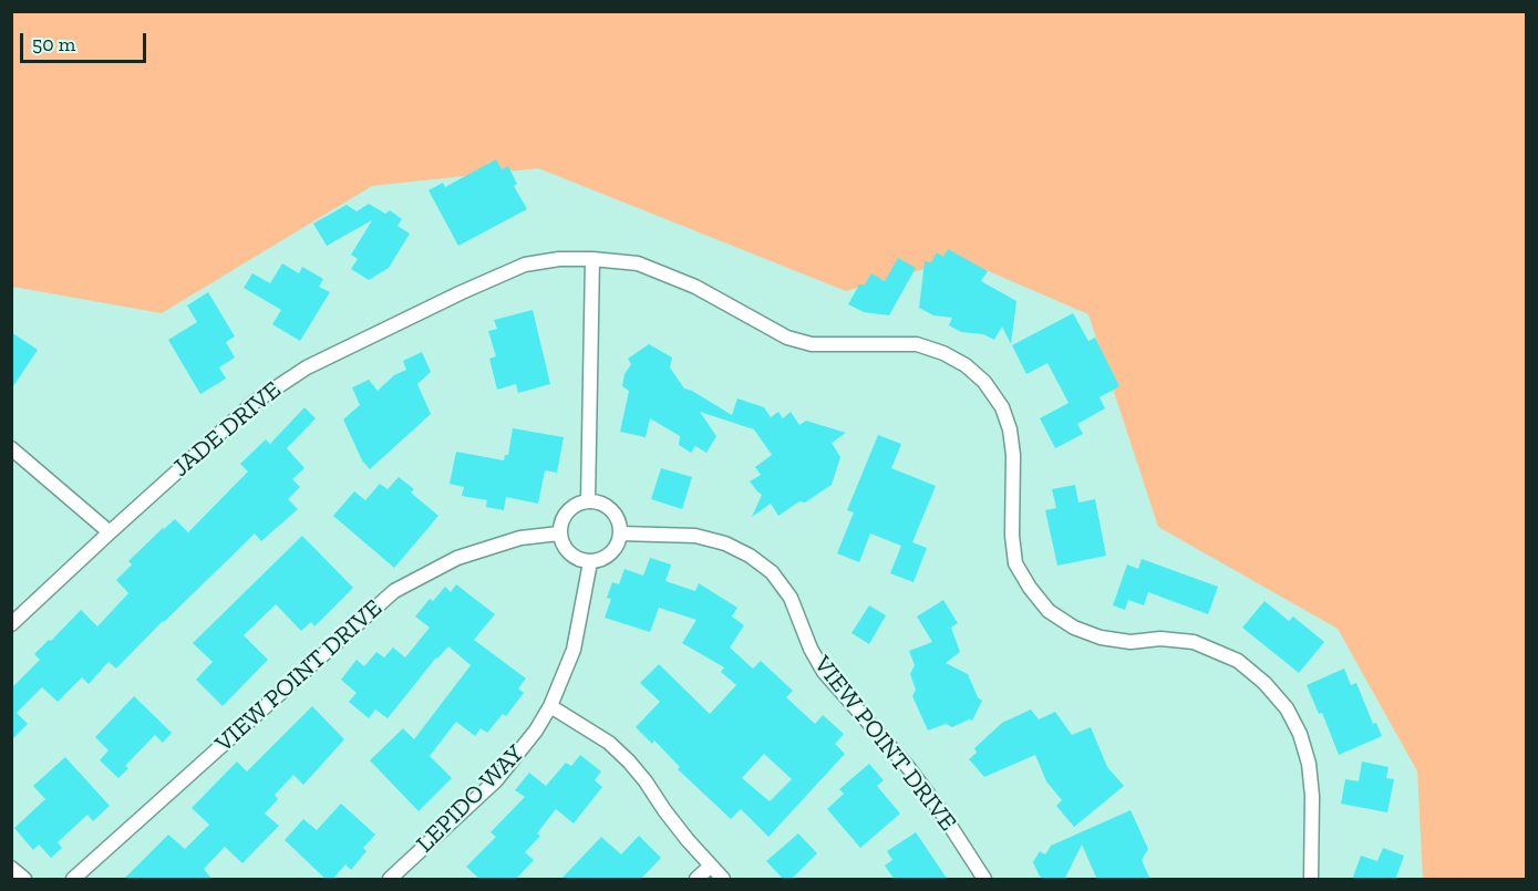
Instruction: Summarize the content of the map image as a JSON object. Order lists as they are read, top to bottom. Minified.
{"streets":{"street":["JADE DRIVE","VIEW POINT DRIVE","LEPIDO WAY"]},"crossings":[["VIEW POINT DRIVE","LEPIDO WAY"]],"scale_bar":"50 m"}
